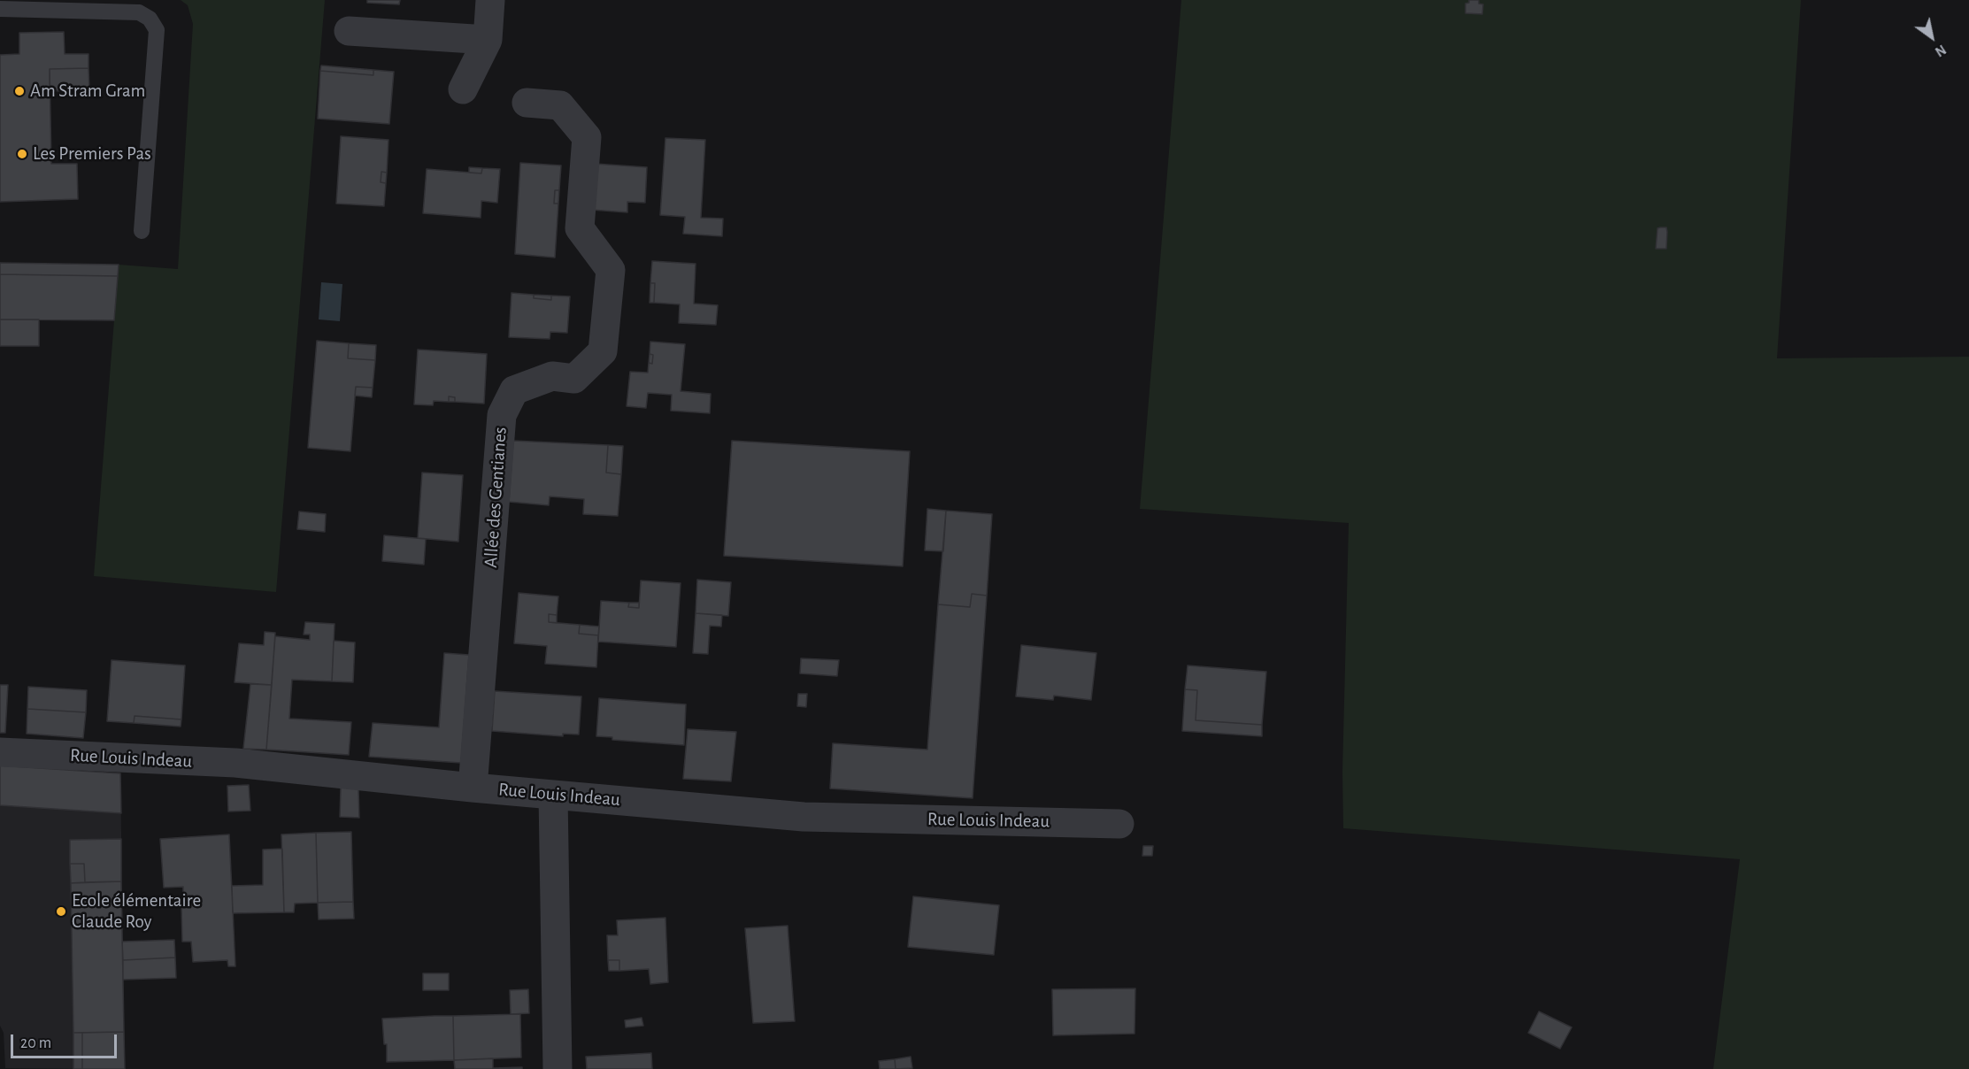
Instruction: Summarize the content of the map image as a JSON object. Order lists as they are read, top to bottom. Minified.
{"streets":{"street":["Allée des Gentianes","Rue Louis Indeau"]},"crossings":[["Allée des Gentianes","Rue Louis Indeau"]],"places":["Am Stram Gram","Les Premiers Pas","Ecole élémentaire Claude Roy"],"scale_bar":"20 m","north":"bottom right"}
